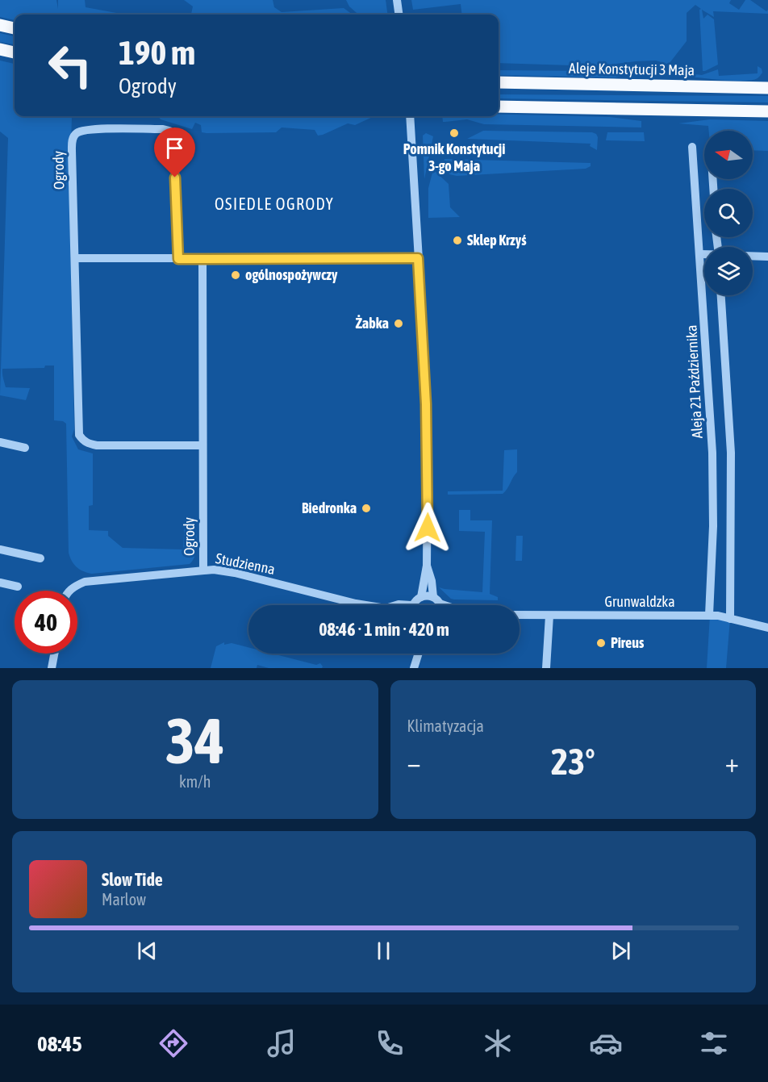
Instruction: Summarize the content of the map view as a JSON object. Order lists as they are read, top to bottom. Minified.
{"streets":{"main road":["Aleje Konstytucji 3 Maja"],"street":["Ogrody","Aleja 21 Października","Studzienna","Grunwaldzka"]},"crossings":[["Ogrody","Studzienna"],["Aleja 21 Października","Grunwaldzka"]],"districts":["OSIEDLE OGRODY"],"places":["Pomnik Konstytucji 3-go Maja","Sklep Krzyś","ogólnospożywczy","Żabka","Biedronka","Pireus"],"north":"left","page":{"turn":["190 m","Ogrody"],"limit":"40","trip":"08:46 · 1 min · 420 m","tile":[["34","km/h"],"Klimatyzacja"],"heat":["−","23°","+"],"song":["Slow Tide","Marlow"],"tabs":"08:45"}}
